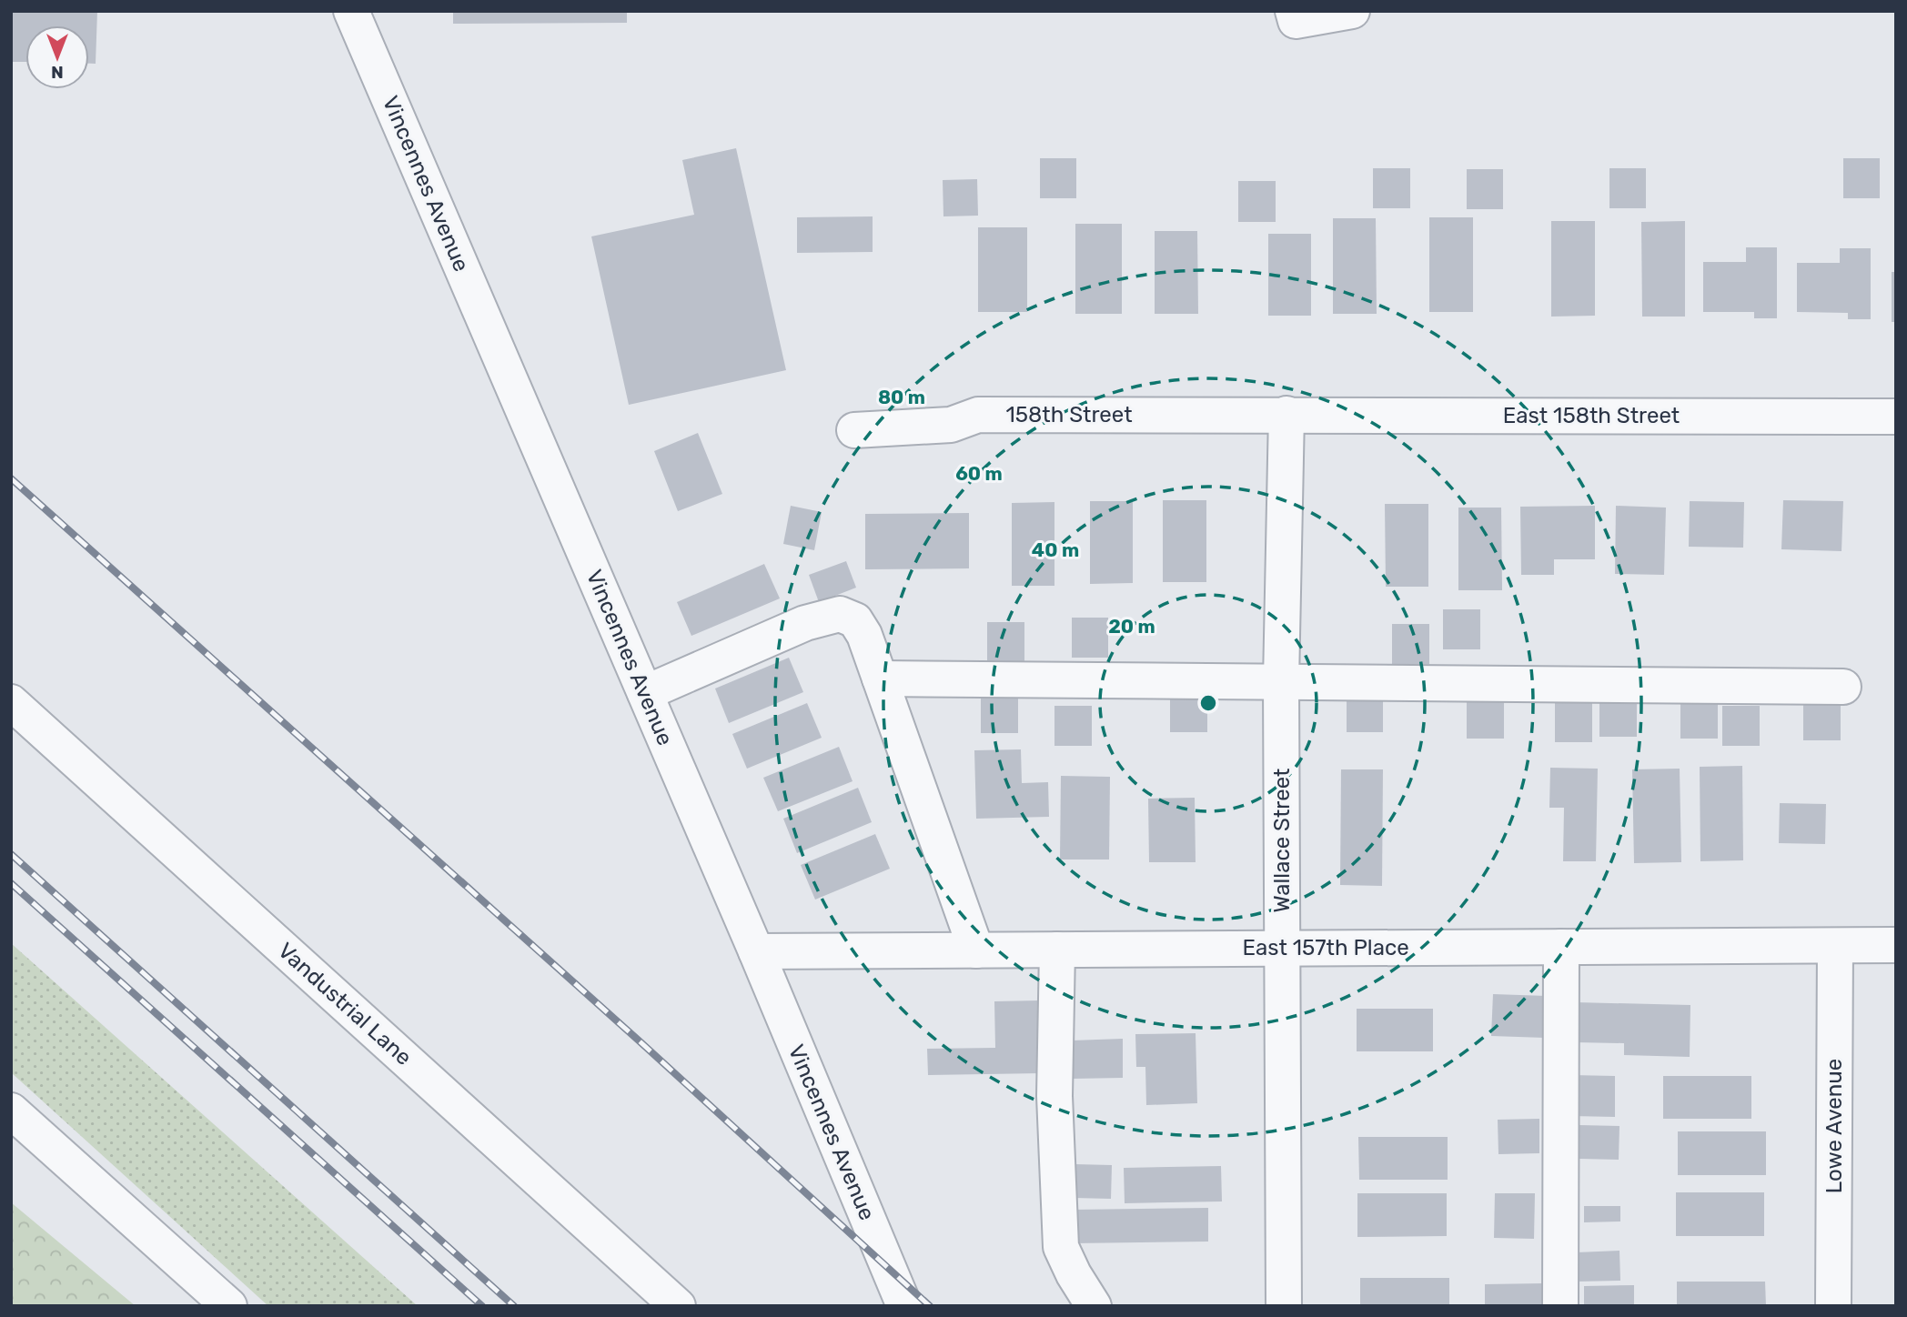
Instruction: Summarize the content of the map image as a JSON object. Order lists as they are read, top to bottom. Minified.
{"streets":{"street":["Vincennes Avenue","158th Street","East 158th Street","Wallace Street","East 157th Place","Vandustrial Lane","Lowe Avenue"]},"crossings":[["Vincennes Avenue","East 157th Place"],["158th Street","East 158th Street"],["158th Street","Wallace Street"],["East 158th Street","Wallace Street"],["Wallace Street","East 157th Place"],["East 157th Place","Lowe Avenue"]],"north":"bottom","rings":["80 m","60 m","40 m","20 m"]}
